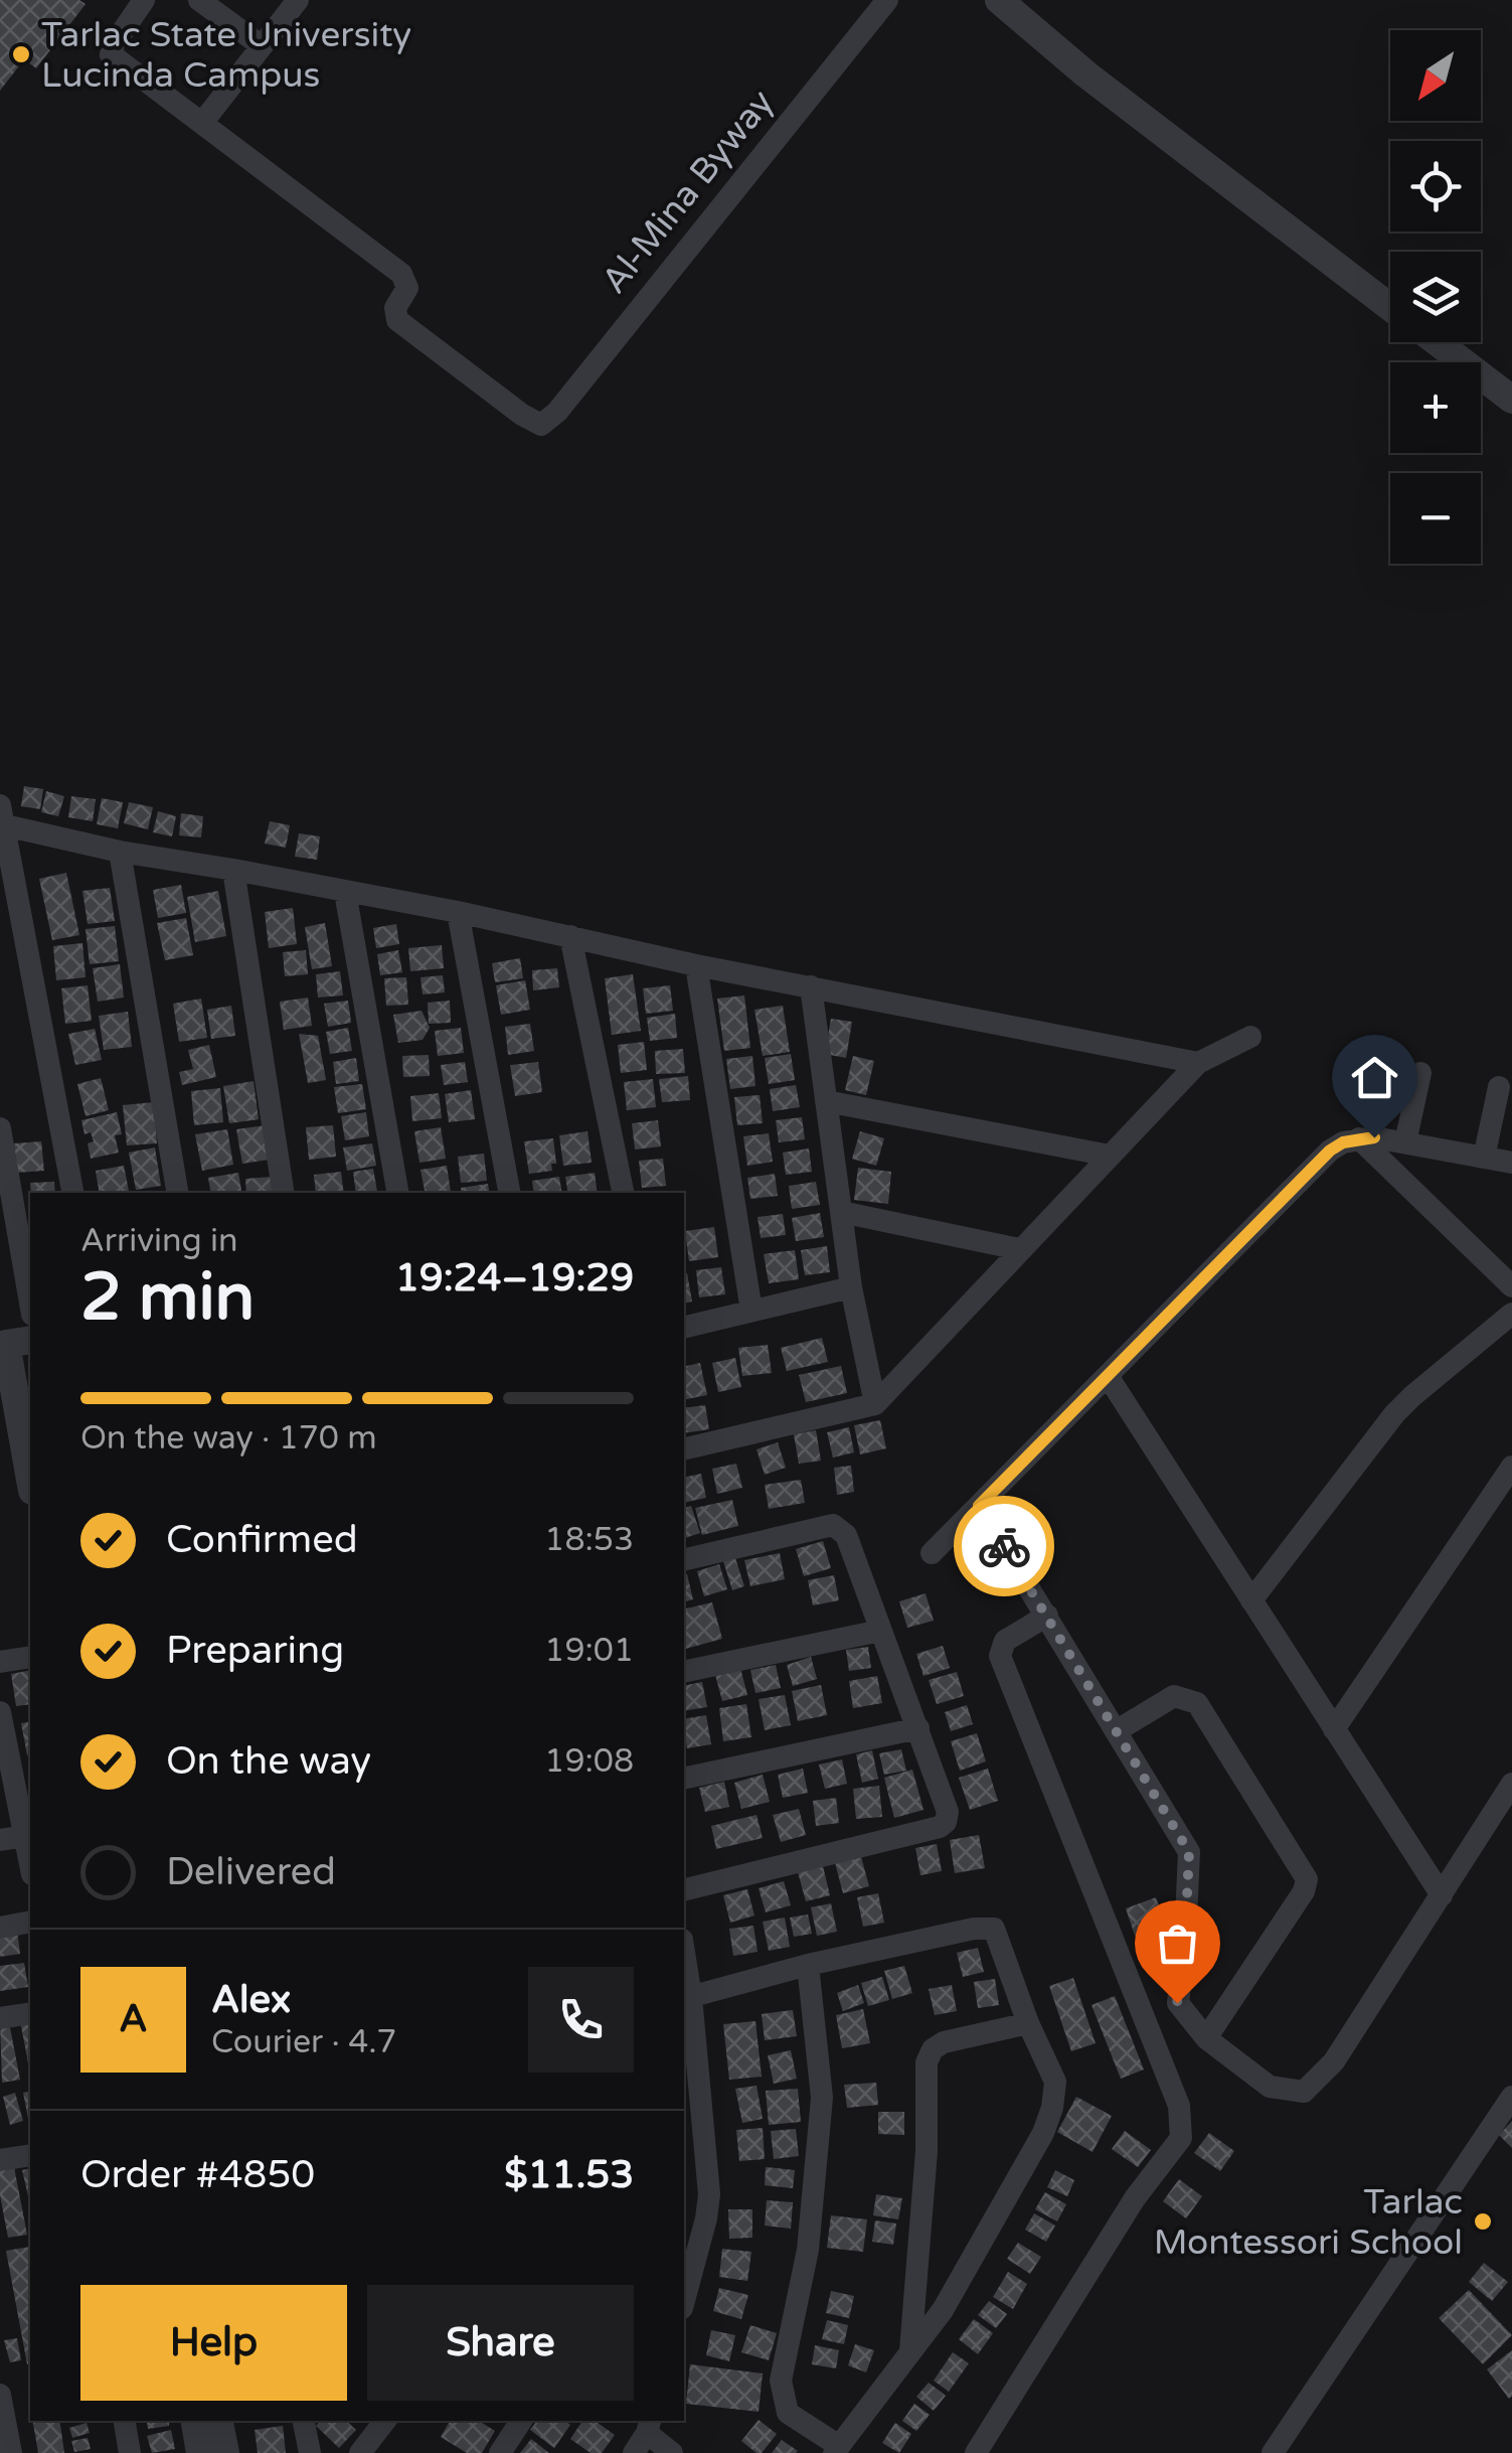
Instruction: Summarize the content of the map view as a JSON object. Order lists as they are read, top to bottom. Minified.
{"streets":{"street":["Al-Mina Byway"]},"places":["Tarlac State University Lucinda Campus","Tarlac Montessori School"],"north":"bottom left","page":{"map_buttons":["+","−"],"heading":["2 min","Arriving in","19:24–19:29"],"panel":["Alex","Courier · 4.7","Order #4850","$11.53"],"bar":"On the way · 170 m","list":[["Confirmed","18:53"],["Preparing","19:01"],["On the way","19:08"],"Delivered"],"round":"A","buttons":["Help","Share"]}}
